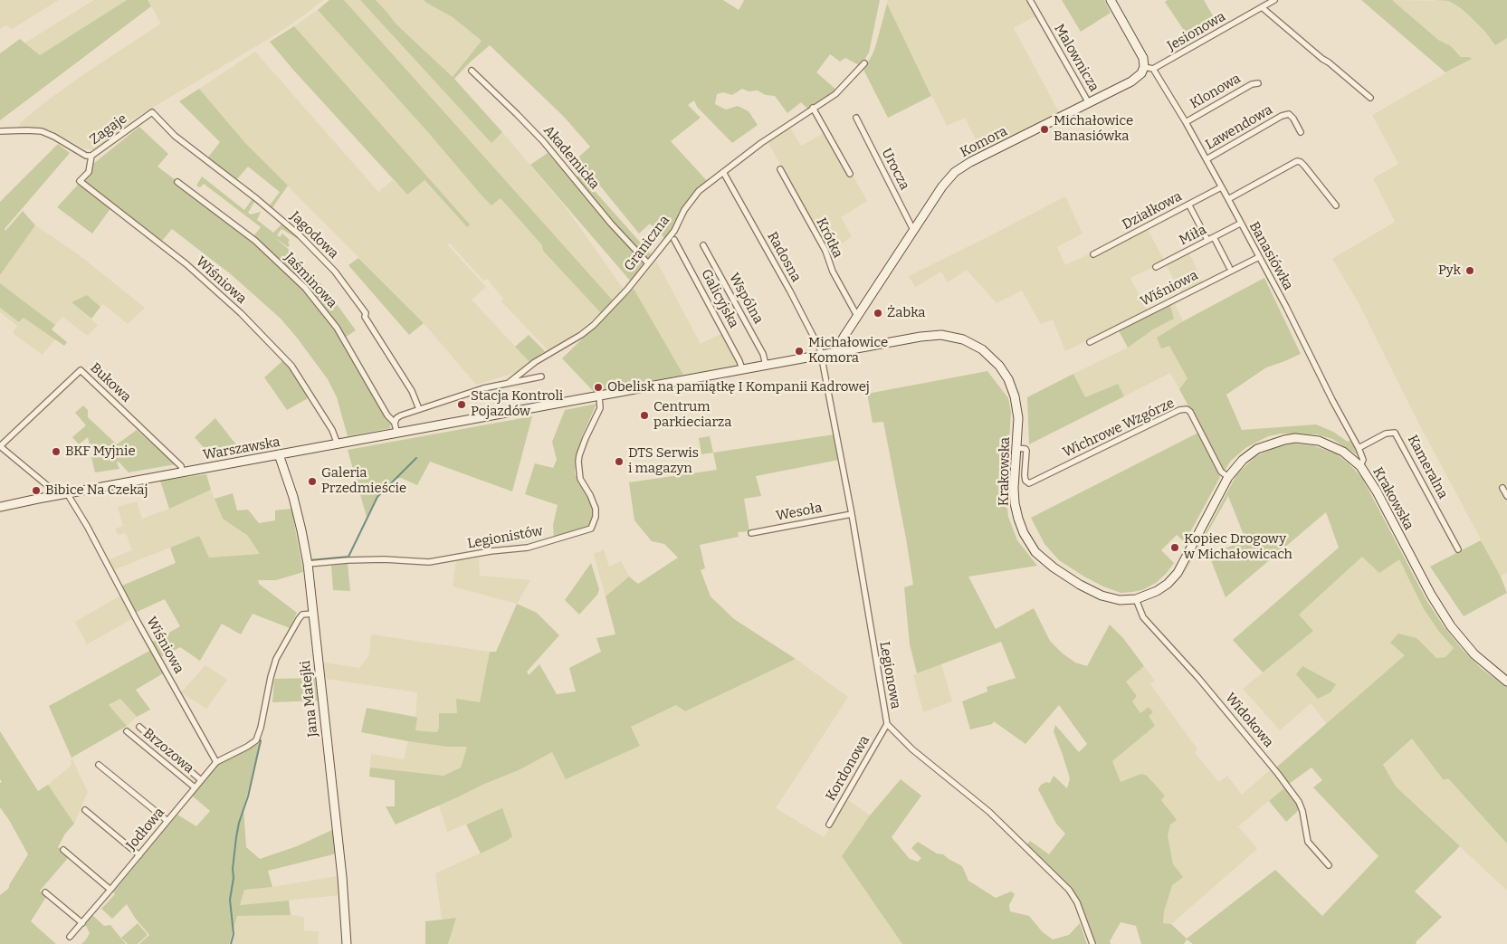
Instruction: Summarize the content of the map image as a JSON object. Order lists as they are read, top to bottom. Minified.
{"streets":{"main road":["Komora","Warszawska","Krakowska","Jana Matejki"],"street":["Jesionowa","Malownicza","Klonowa","Lawendowa","Zagaje","Akademicka","Urocza","Działkowa","Jagodowa","Miła","Krótka","Graniczna","Banasiówka","Radosna","Wiśniowa","Jaśminowa","Galicyjska","Wspólna","Bukowa","Wichrowe Wzgórze","Kameralna","Wesoła","Legionistów","Legionowa","Widokowa","Brzozowa","Kordonowa","Jodłowa"]},"crossings":[["Jesionowa","Banasiówka"],["Malownicza","Komora"],["Klonowa","Banasiówka"],["Lawendowa","Banasiówka"],["Zagaje","Jagodowa"],["Zagaje","Wiśniowa"],["Komora","Urocza"],["Komora","Krótka"],["Komora","Krakowska"],["Akademicka","Graniczna"],["Działkowa","Banasiówka"],["Jagodowa","Graniczna"],["Miła","Banasiówka"],["Graniczna","Radosna"],["Graniczna","Jaśminowa"],["Banasiówka","Wiśniowa"],["Banasiówka","Kameralna"],["Banasiówka","Krakowska"],["Radosna","Krakowska"],["Radosna","Legionowa"],["Wiśniowa","Warszawska"],["Wiśniowa","Jodłowa"],["Galicyjska","Krakowska"],["Wspólna","Krakowska"],["Bukowa","Warszawska"],["Wichrowe Wzgórze","Krakowska"],["Warszawska","Krakowska"],["Warszawska","Jana Matejki"],["Krakowska","Legionistów"],["Krakowska","Legionowa"],["Krakowska","Widokowa"],["Wesoła","Legionowa"],["Legionistów","Jana Matejki"],["Legionowa","Kordonowa"],["Jana Matejki","Jodłowa"],["Brzozowa","Jodłowa"]],"places":["Michałowice Banasiówka","Pyk","Żabka","Michałowice Komora","Obelisk na pamiątkę I Kompanii Kadrowej","Stacja Kontroli Pojazdów","Centrum parkieciarza","BKF Myjnie","DTS Serwis i magazyn","Galeria Przedmieście","Bibice Na Czekaj","Kopiec Drogowy w Michałowicach"]}
